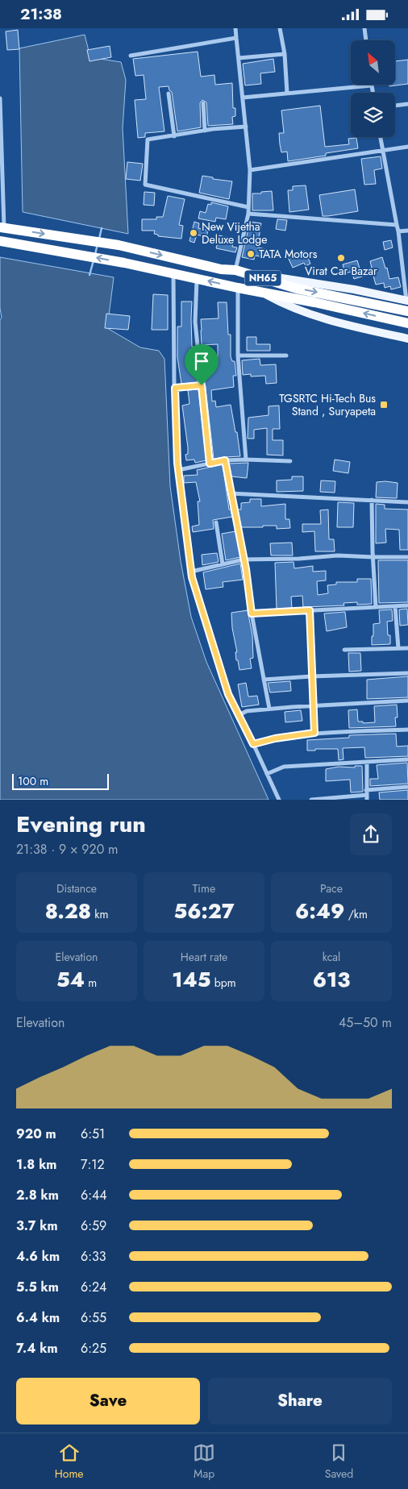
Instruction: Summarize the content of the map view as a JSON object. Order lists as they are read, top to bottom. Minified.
{"streets":{"highway":["NH65"]},"places":{"other":["New Vijetha Deluxe Lodge","TATA Motors","Virat Car Bazar"],"transit":["TGSRTC Hi-Tech Bus Stand , Suryapeta"]},"scale_bar":"100 m","north":"top left","page":{"status":"21:38","scale":"100 m","heading":["Evening run","21:38 · 9 × 920 m"],"stats":[["Distance","8.28 km"],["Time","56:27"],["Pace","6:49 /km"],["Elevation","54 m"],["Heart rate","145 bpm"],["kcal","613"]],"chart":["Elevation","45–50 m"],"list":[{"name":"920 m","note":"6:51"},{"name":"1.8 km","note":"7:12"},{"name":"2.8 km","note":"6:44"},{"name":"3.7 km","note":"6:59"},{"name":"4.6 km","note":"6:33"},{"name":"5.5 km","note":"6:24"},{"name":"6.4 km","note":"6:55"},{"name":"7.4 km","note":"6:25"}],"buttons":["Save","Share"],"tabs":["Home","Map","Saved"]}}
